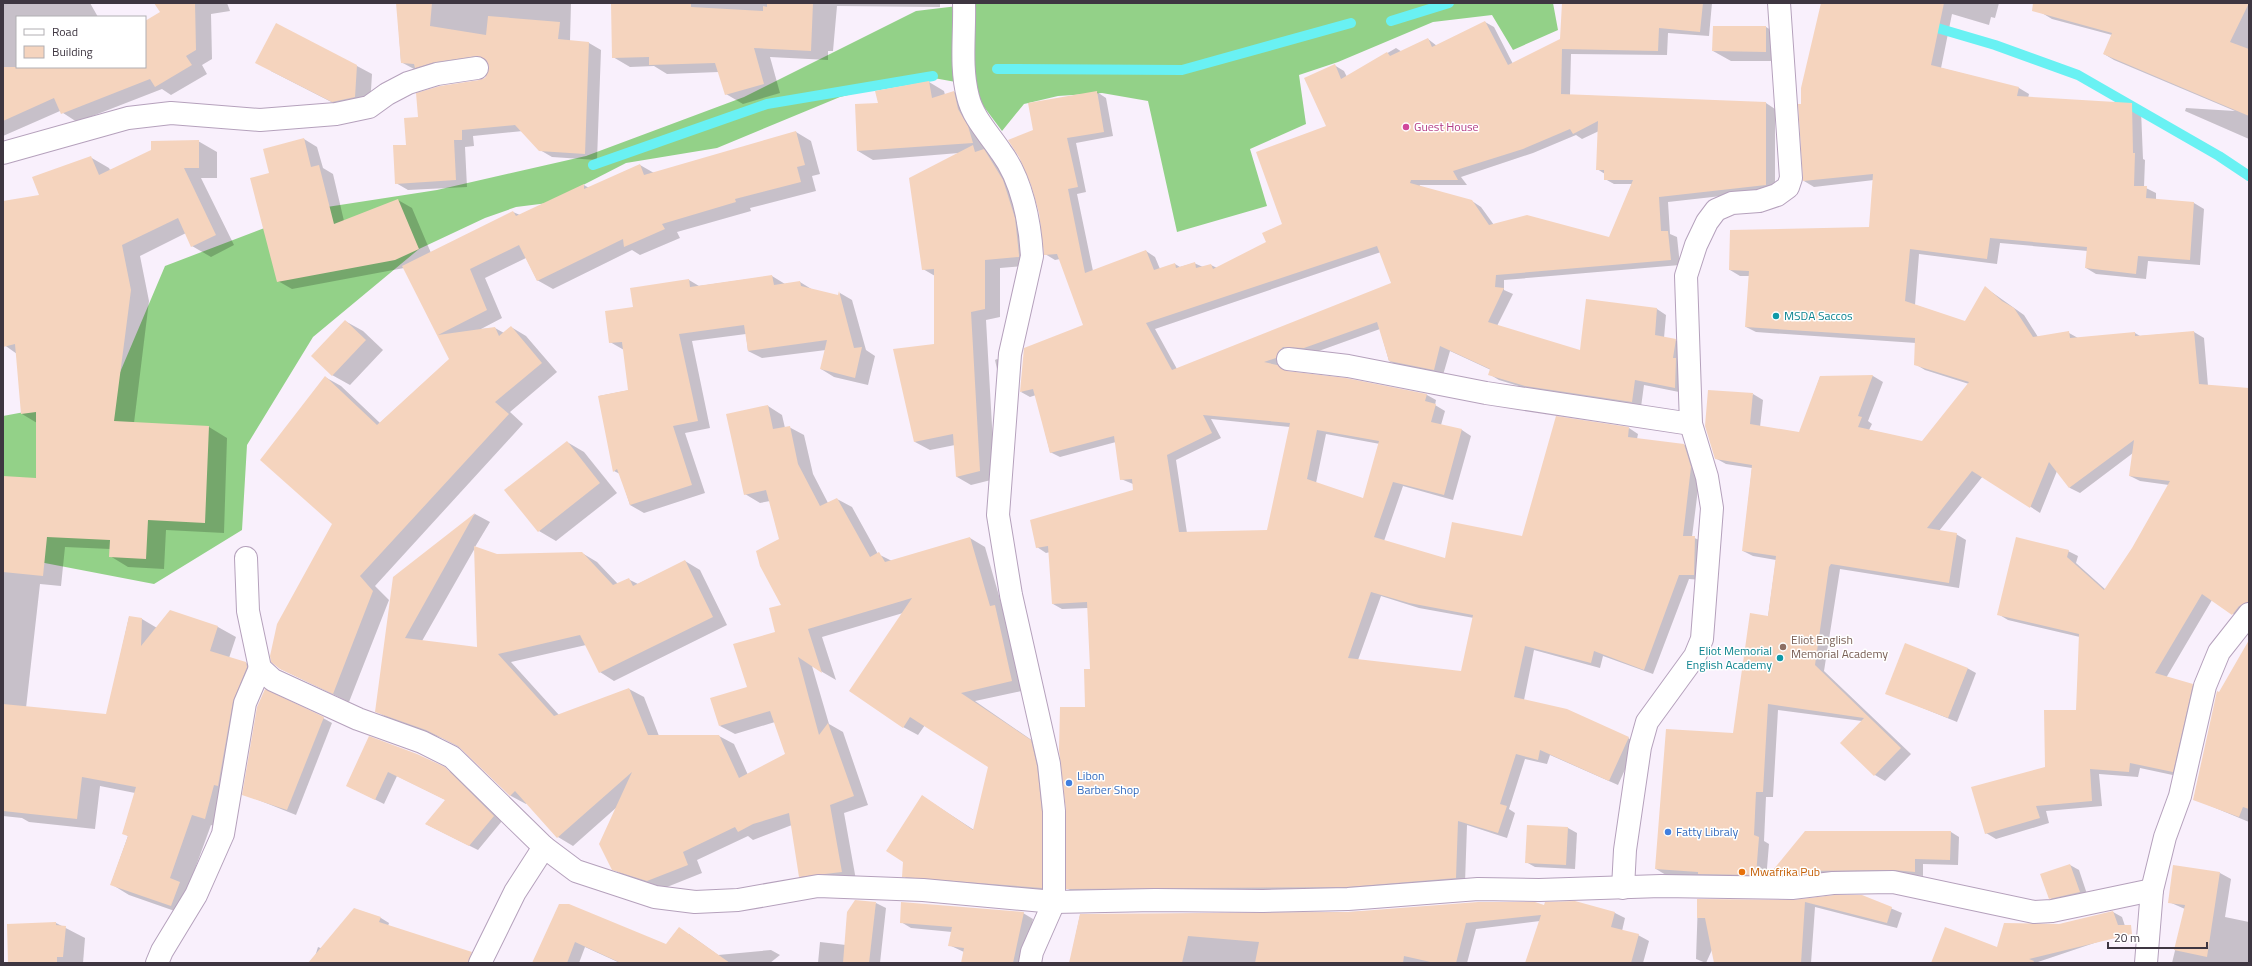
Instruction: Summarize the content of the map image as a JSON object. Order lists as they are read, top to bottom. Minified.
{"places":["Guest House","MSDA Saccos","Eliot English Memorial Academy","Eliot Memorial English Academy","Libon Barber Shop","Fatty Libraly","Mwafrika Pub"],"legend":["Road","Building"],"scale_bar":"20 m"}
